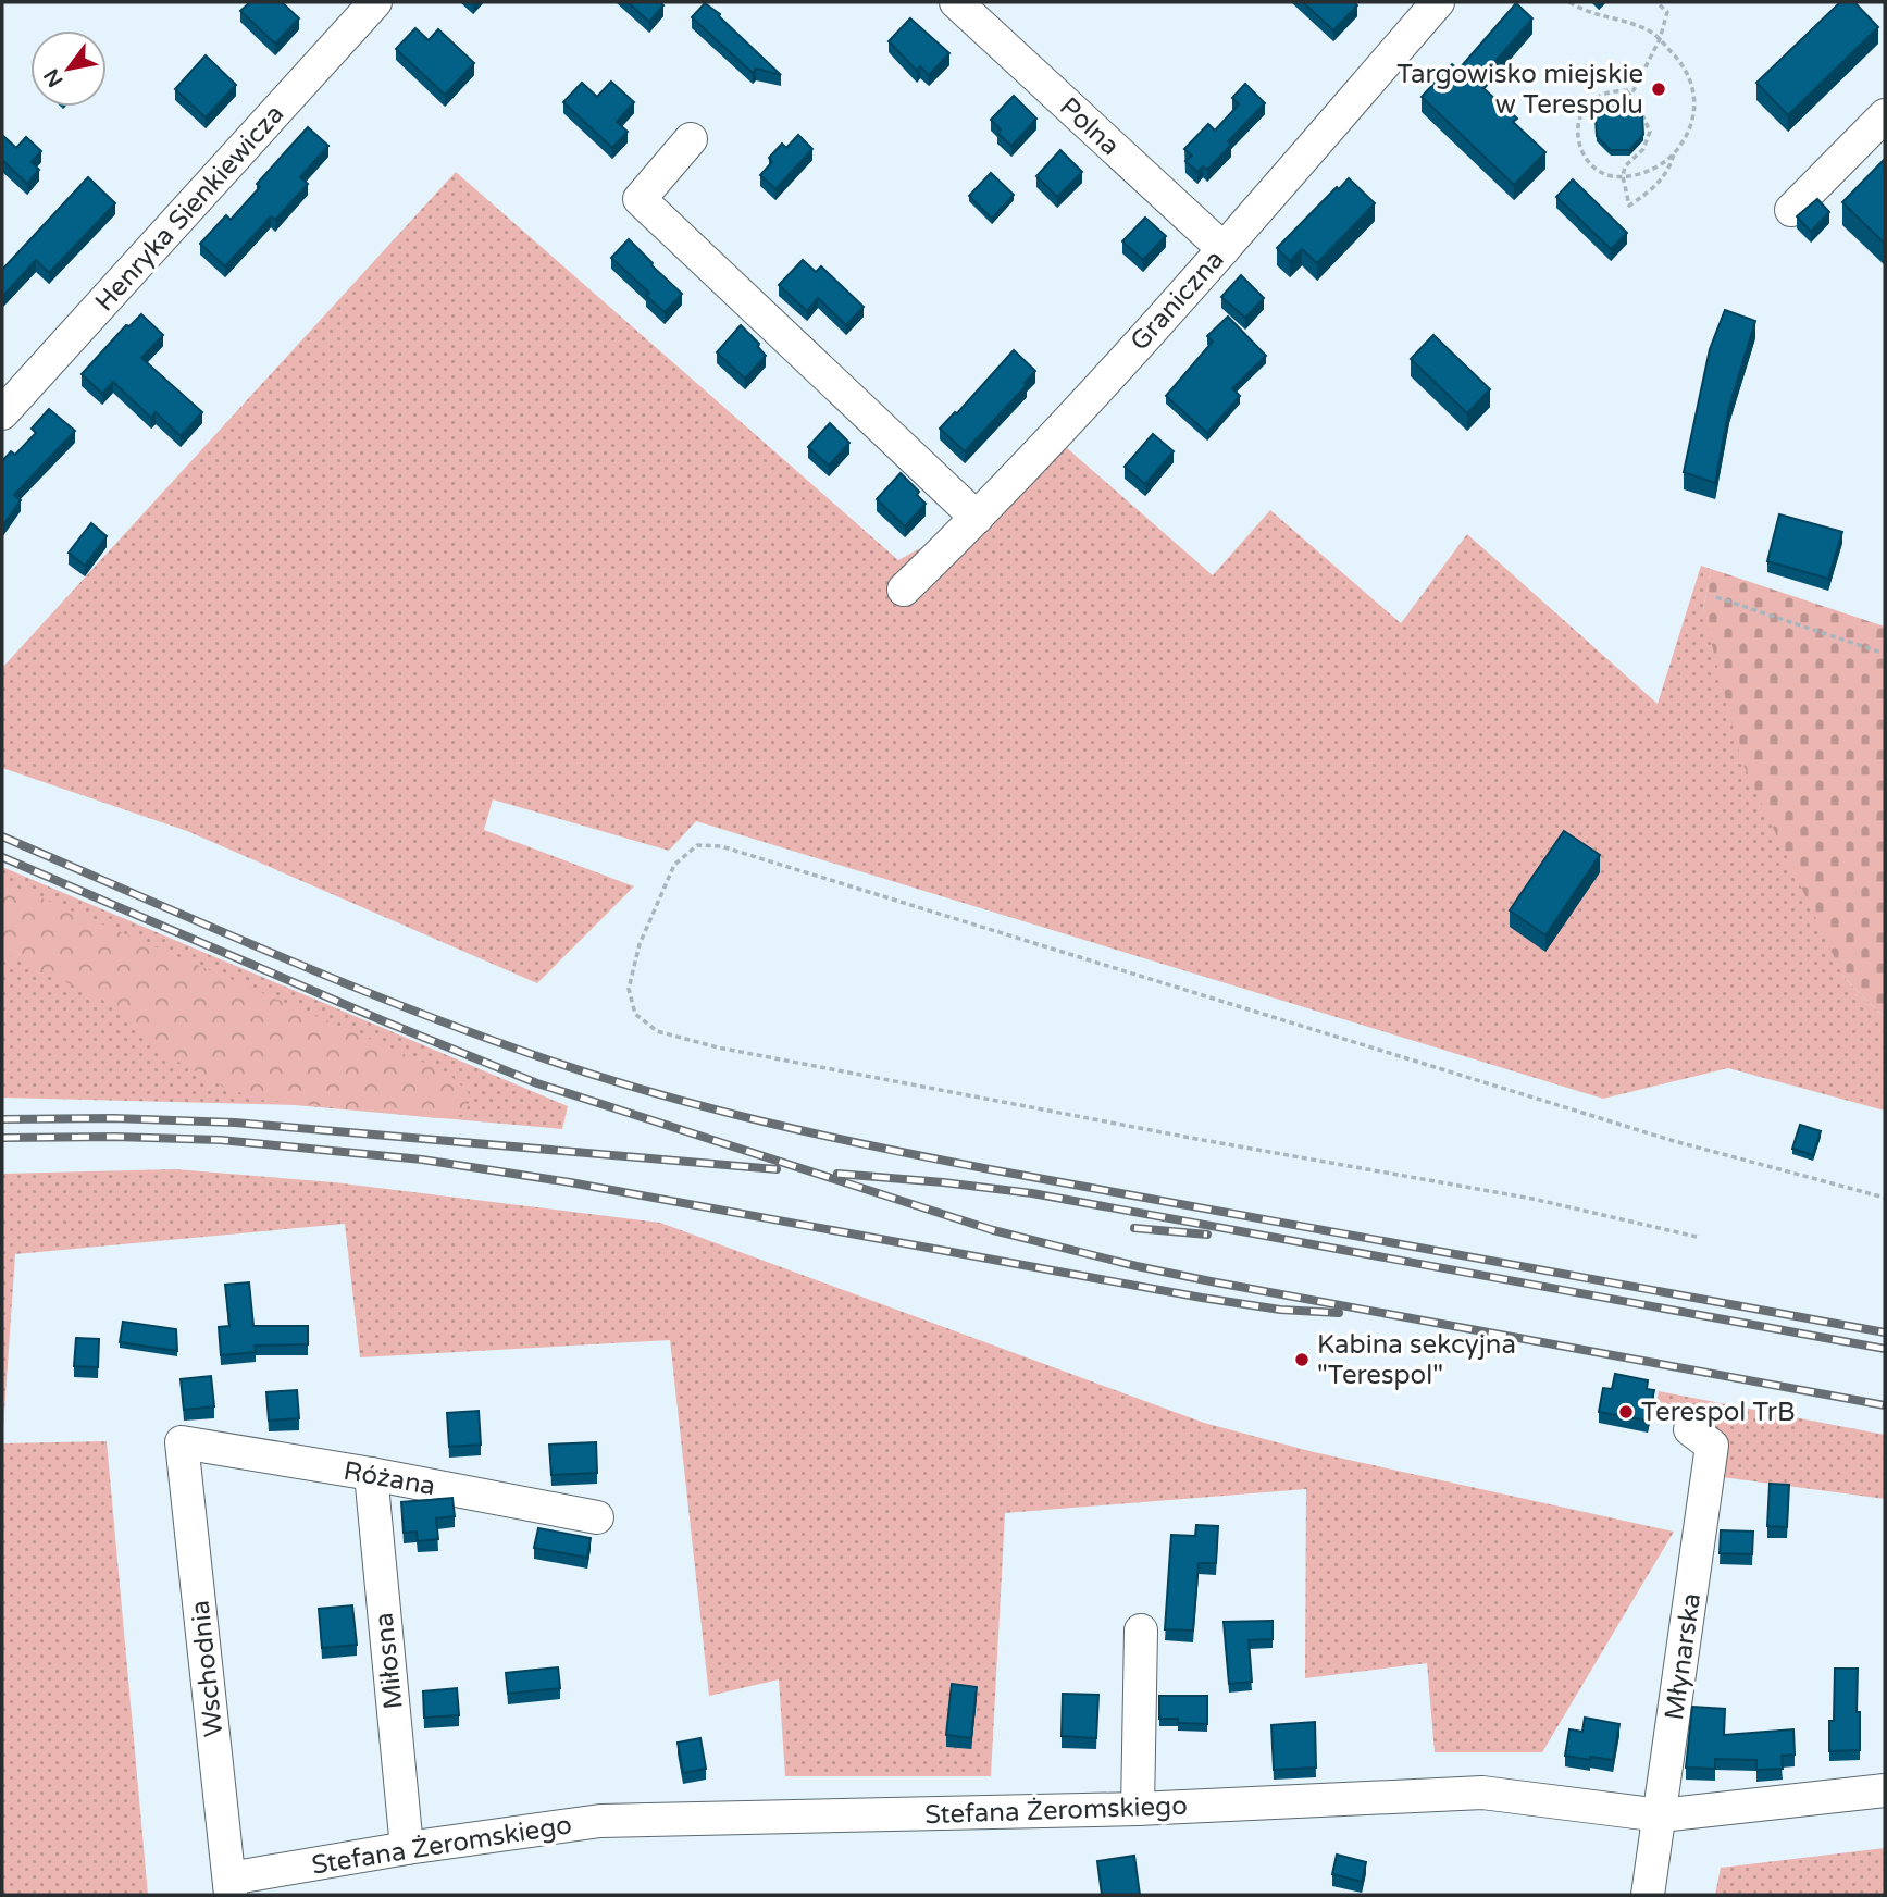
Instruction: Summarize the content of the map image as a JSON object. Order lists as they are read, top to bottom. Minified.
{"streets":{"street":["Polna","Henryka Sienkiewicza","Graniczna","Różana","Młynarska","Miłosna","Wschodnia","Stefana Żeromskiego"]},"crossings":[["Polna","Graniczna"],["Różana","Miłosna"],["Różana","Wschodnia"],["Młynarska","Stefana Żeromskiego"],["Miłosna","Stefana Żeromskiego"],["Wschodnia","Stefana Żeromskiego"]],"places":["Targowisko miejskie w Terespolu","Kabina sekcyjna \"Terespol\"","Terespol TrB"],"north":"bottom left"}
